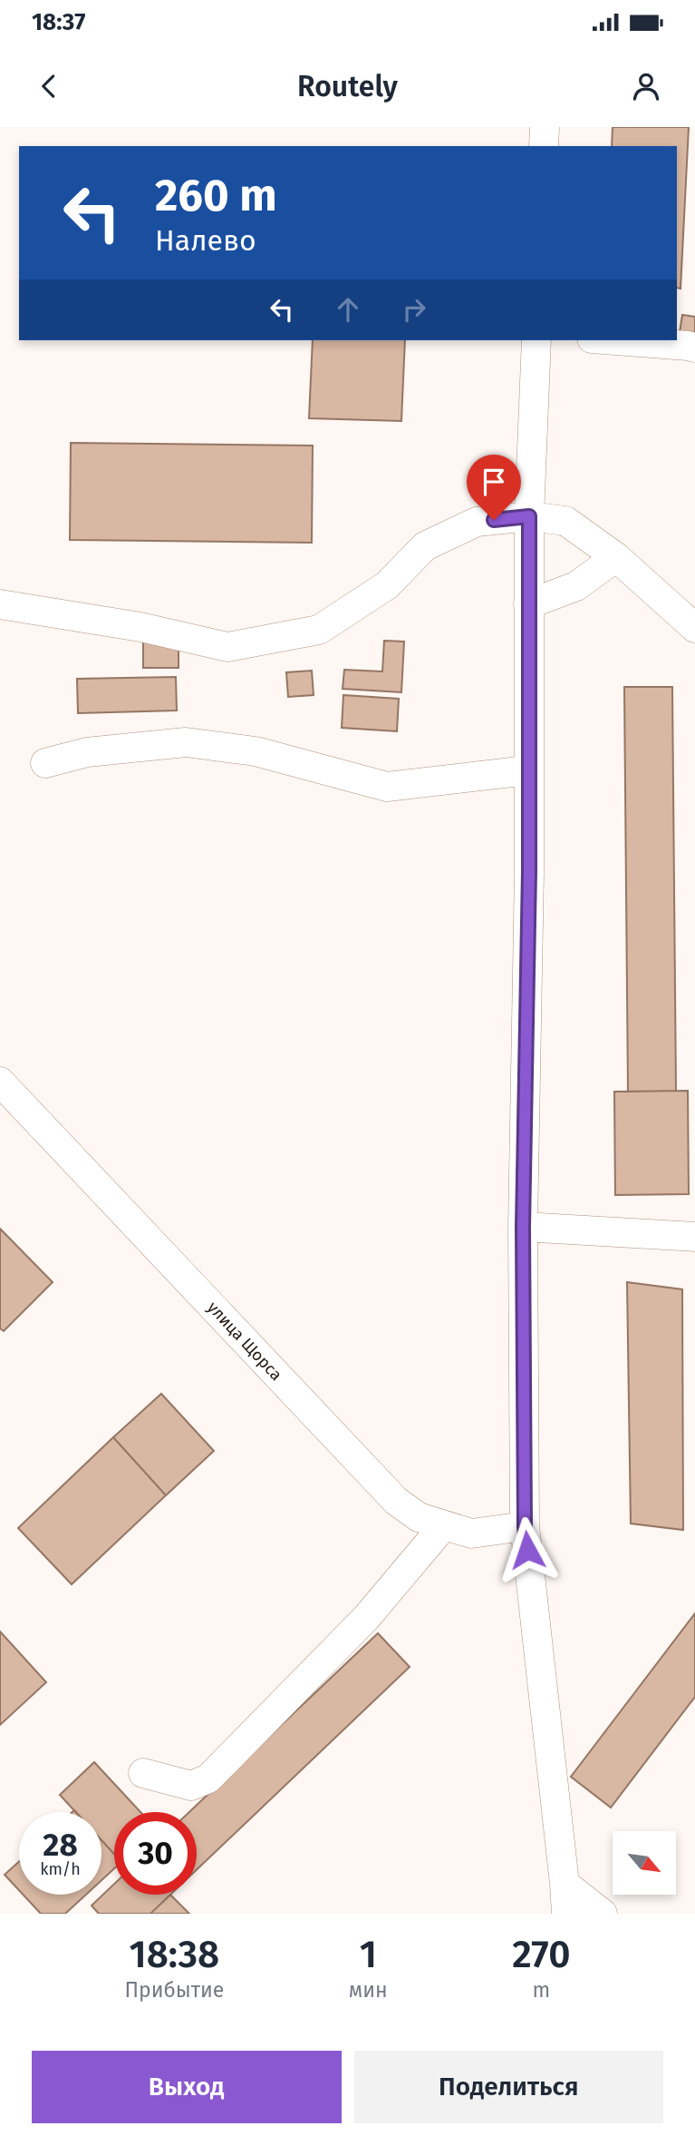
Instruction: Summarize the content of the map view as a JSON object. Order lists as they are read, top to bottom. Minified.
{"streets":{"street":["улица Щорса"]},"north":"bottom right","page":{"status":"18:37","header":"Routely","turn":["260 m","Налево"],"speed":"28 km/h","limit":"30","eta":["18:38","Прибытие","1","мин","270","m"],"buttons":["Выход","Поделиться"]}}
